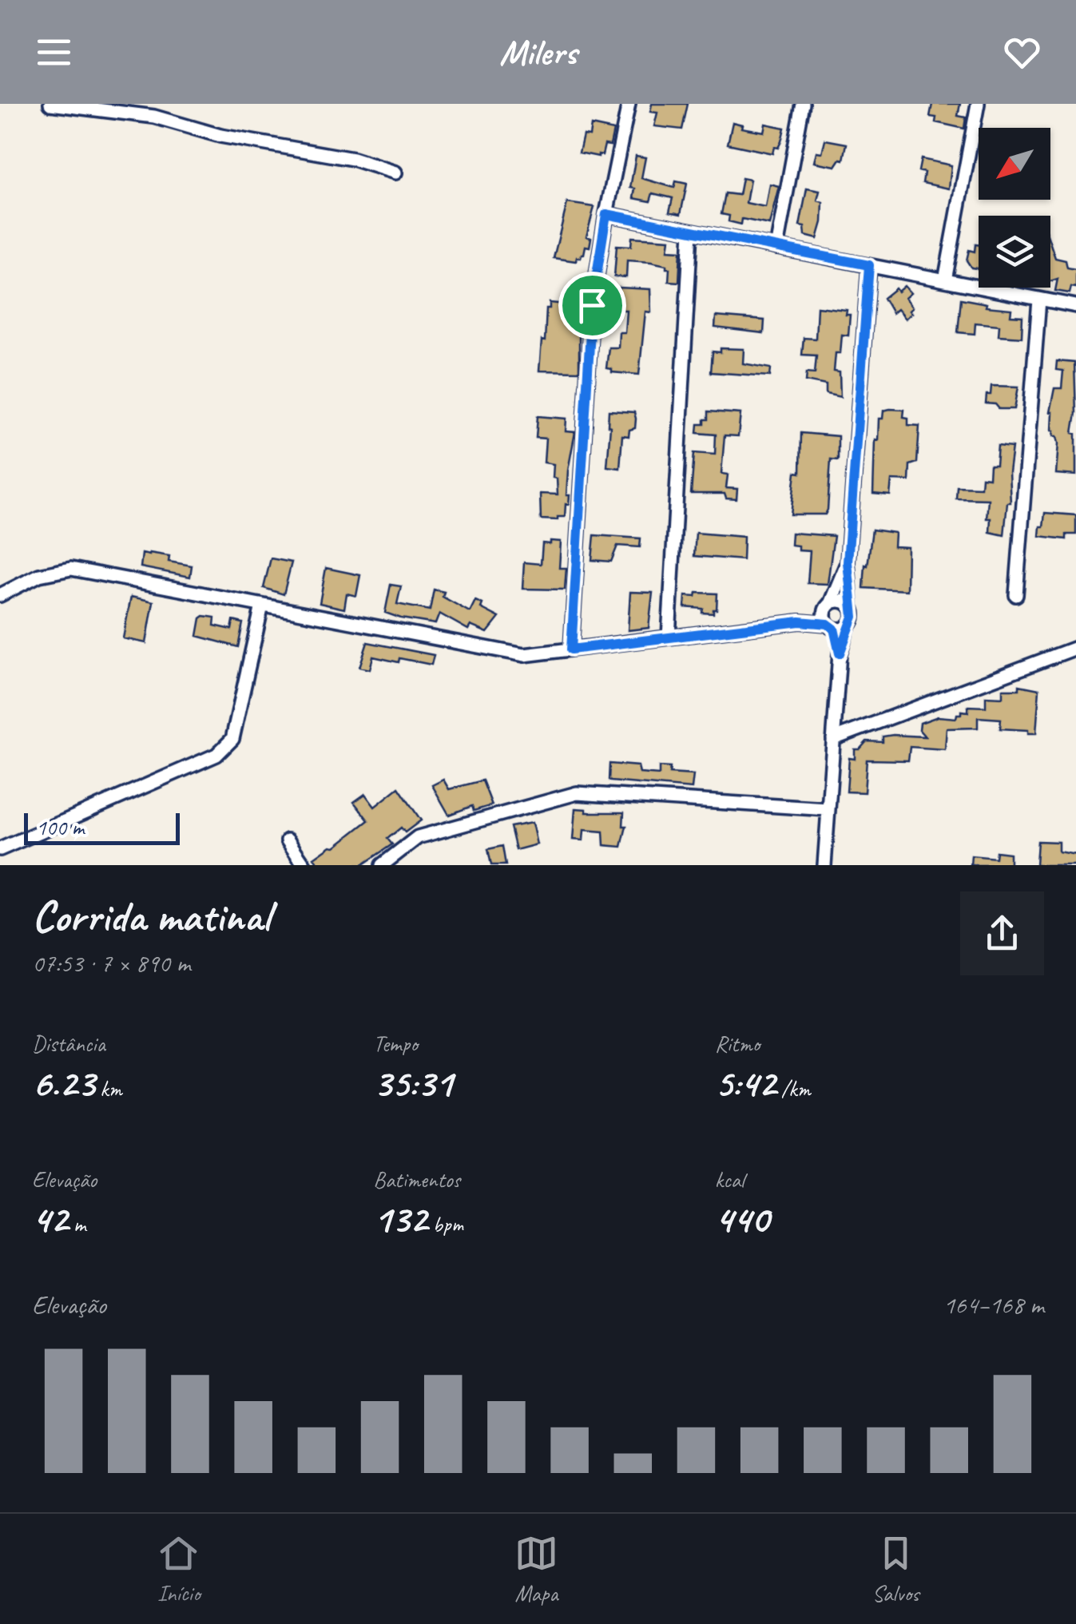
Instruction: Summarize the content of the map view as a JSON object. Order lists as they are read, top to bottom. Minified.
{"scale_bar":"100 m","north":"bottom left","page":{"header":"Milers","scale":"100 m","heading":["Corrida matinal","07:53 · 7 × 890 m"],"stats":[["Distância","6.23 km"],["Tempo","35:31"],["Ritmo","5:42 /km"],["Elevação","42 m"],["Batimentos","132 bpm"],["kcal","440"]],"chart":["Elevação","164–168 m"],"tabs":["Início","Mapa","Salvos"]}}
